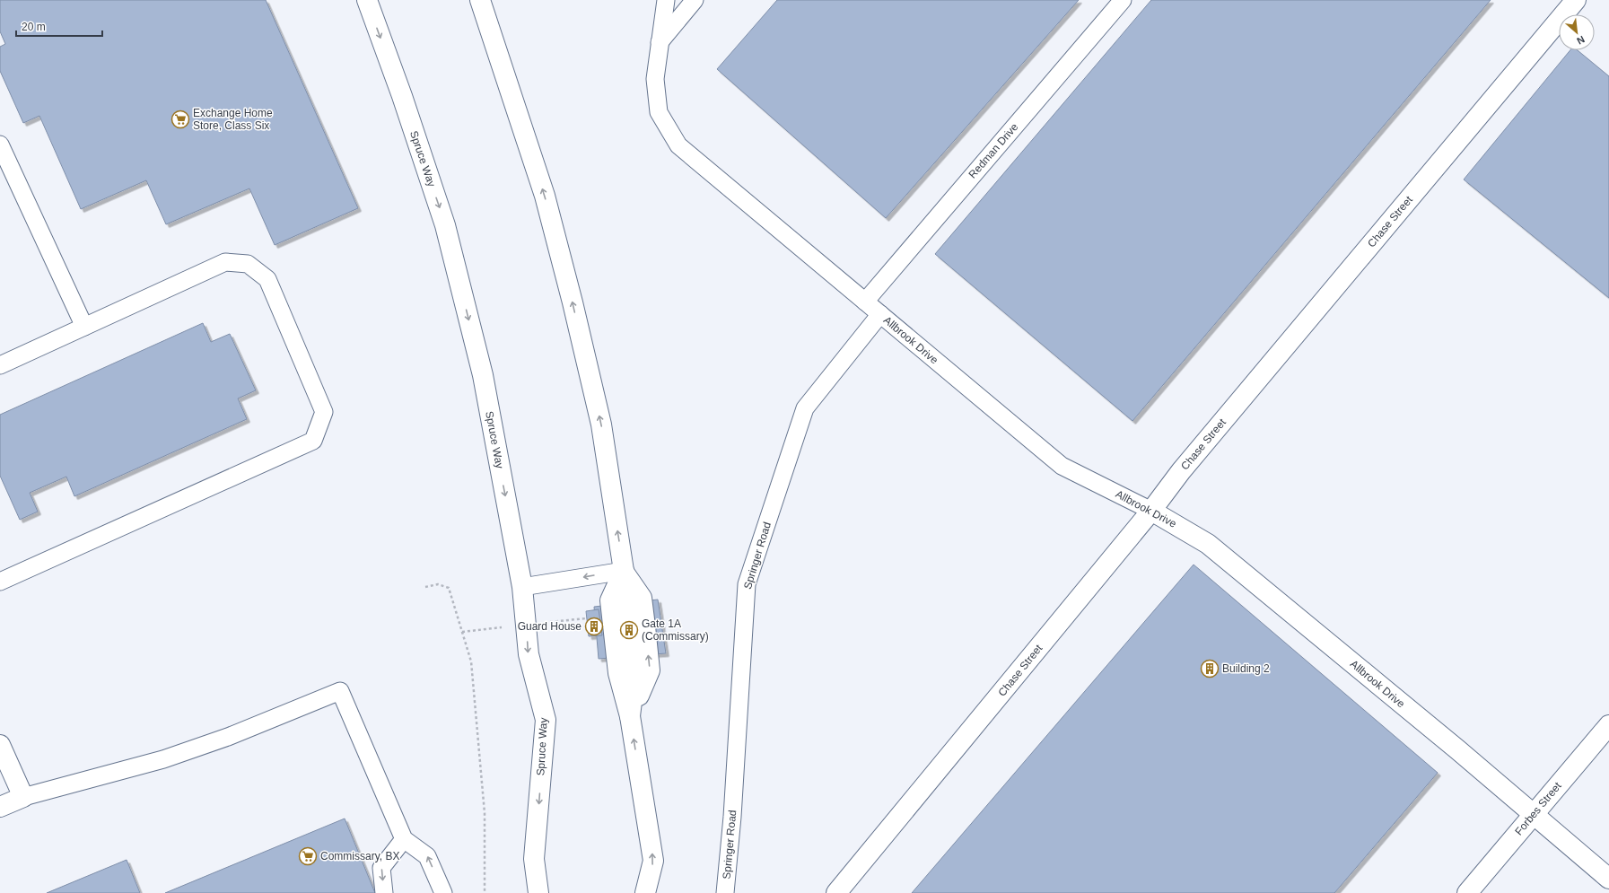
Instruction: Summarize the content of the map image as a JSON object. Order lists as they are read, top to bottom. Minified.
{"streets":{"street":["Spruce Way","Chase Street","Allbrook Drive","Forbes Street"],"lane":["Redman Drive","Springer Road"]},"crossings":[["Redman Drive","Allbrook Drive"],["Chase Street","Allbrook Drive"],["Allbrook Drive","Springer Road"],["Allbrook Drive","Forbes Street"]],"places":{"supermarket":["Exchange Home Store, Class Six","Commissary, BX"],"building":["Guard House","Gate 1A (Commissary)","Building 2"]},"scale_bar":"20 m","north":"bottom right"}
